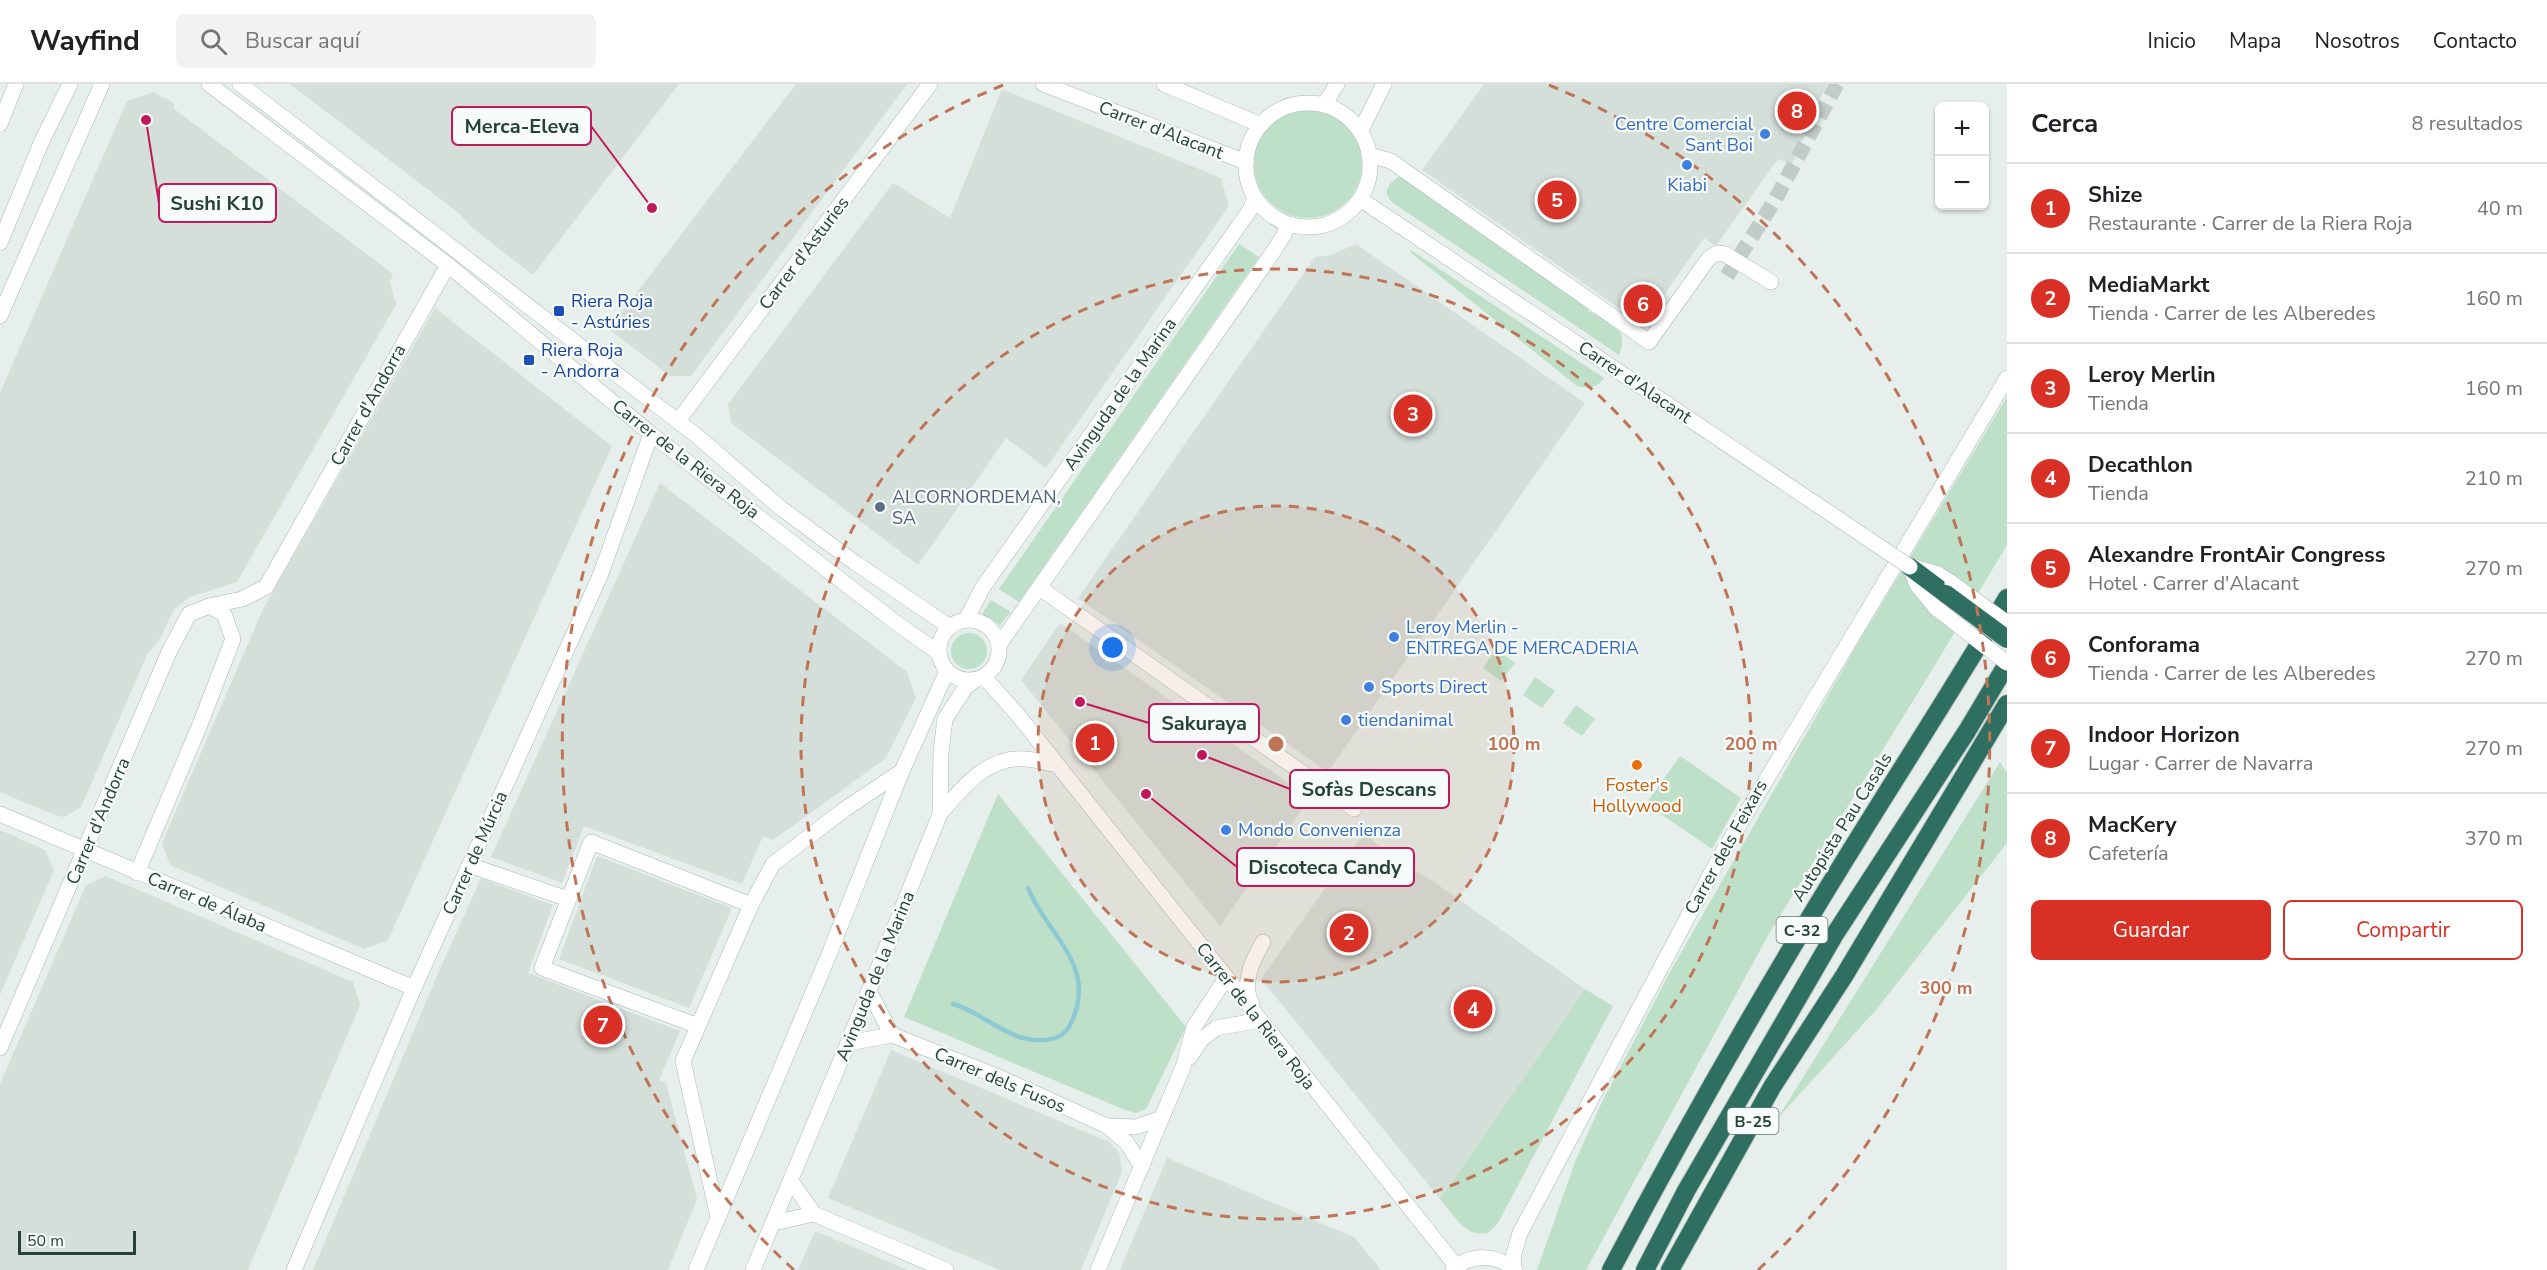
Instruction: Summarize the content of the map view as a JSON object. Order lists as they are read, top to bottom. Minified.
{"streets":{"highway":["Autopista Pau Casals","C-32","B-25"],"street":["Carrer d'Alacant","Carrer d'Asturies","Avinguda de la Marina","Carrer d'Andorra","Carrer de la Riera Roja","Carrer dels Feixars","Carrer de Múrcia","Carrer de Álaba","Carrer dels Fusos"]},"crossings":[["Carrer d'Alacant","Avinguda de la Marina"],["Carrer d'Asturies","Carrer de la Riera Roja"],["Avinguda de la Marina","Carrer de la Riera Roja"],["Carrer d'Andorra","Carrer de la Riera Roja"],["Carrer d'Andorra","Carrer de Álaba"],["Carrer de la Riera Roja","Carrer de Múrcia"],["Carrer de Múrcia","Carrer de Álaba"]],"places":{"other":["Sushi K10","Centre Comercial Sant Boi","Kiabi","Merca-Eleva","ALCORNORDEMAN, SA","Leroy Merlin - ENTREGA DE MERCADERIA","Sports Direct","Sakuraya","tiendanimal","Sofàs Descans","Foster's Hollywood","Discoteca Candy","Mondo Convenienza"],"transit":["Riera Roja - Astúries","Riera Roja - Andorra"]},"scale_bar":"50 m","page":{"header":"Wayfind","search":"Buscar aquí","nav":["Inicio","Mapa","Nosotros","Contacto"],"heading":["Cerca","8 resultados"],"pins":["8","5","6","3","1","2","4","7"],"map_buttons":["+","−"],"list":[{"mark":"1","name":"Shize","note":"Restaurante · Carrer de la Riera Roja","value":"40 m"},{"mark":"2","name":"MediaMarkt","note":"Tienda · Carrer de les Alberedes","value":"160 m"},{"mark":"3","name":"Leroy Merlin","note":"Tienda","value":"160 m"},{"mark":"4","name":"Decathlon","note":"Tienda","value":"210 m"},{"mark":"5","name":"Alexandre FrontAir Congress","note":"Hotel · Carrer d'Alacant","value":"270 m"},{"mark":"6","name":"Conforama","note":"Tienda · Carrer de les Alberedes","value":"270 m"},{"mark":"7","name":"Indoor Horizon","note":"Lugar · Carrer de Navarra","value":"270 m"},{"mark":"8","name":"MacKery","note":"Cafetería","value":"370 m"}],"buttons":["Guardar","Compartir"],"scale":"50 m"},"rings":["100 m","200 m","300 m"]}
